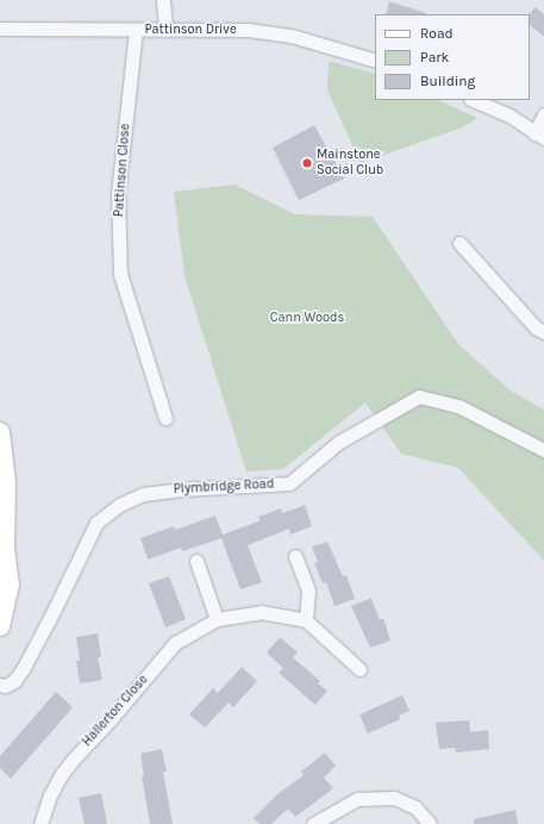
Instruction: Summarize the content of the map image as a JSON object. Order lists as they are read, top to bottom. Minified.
{"streets":{"street":["Pattinson Drive","Pattinson Close","Plymbridge Road","Hallerton Close"]},"crossings":[["Pattinson Drive","Pattinson Close"]],"parks":["Cann Woods"],"places":["Mainstone Social Club"],"legend":["Road","Park","Building"]}
